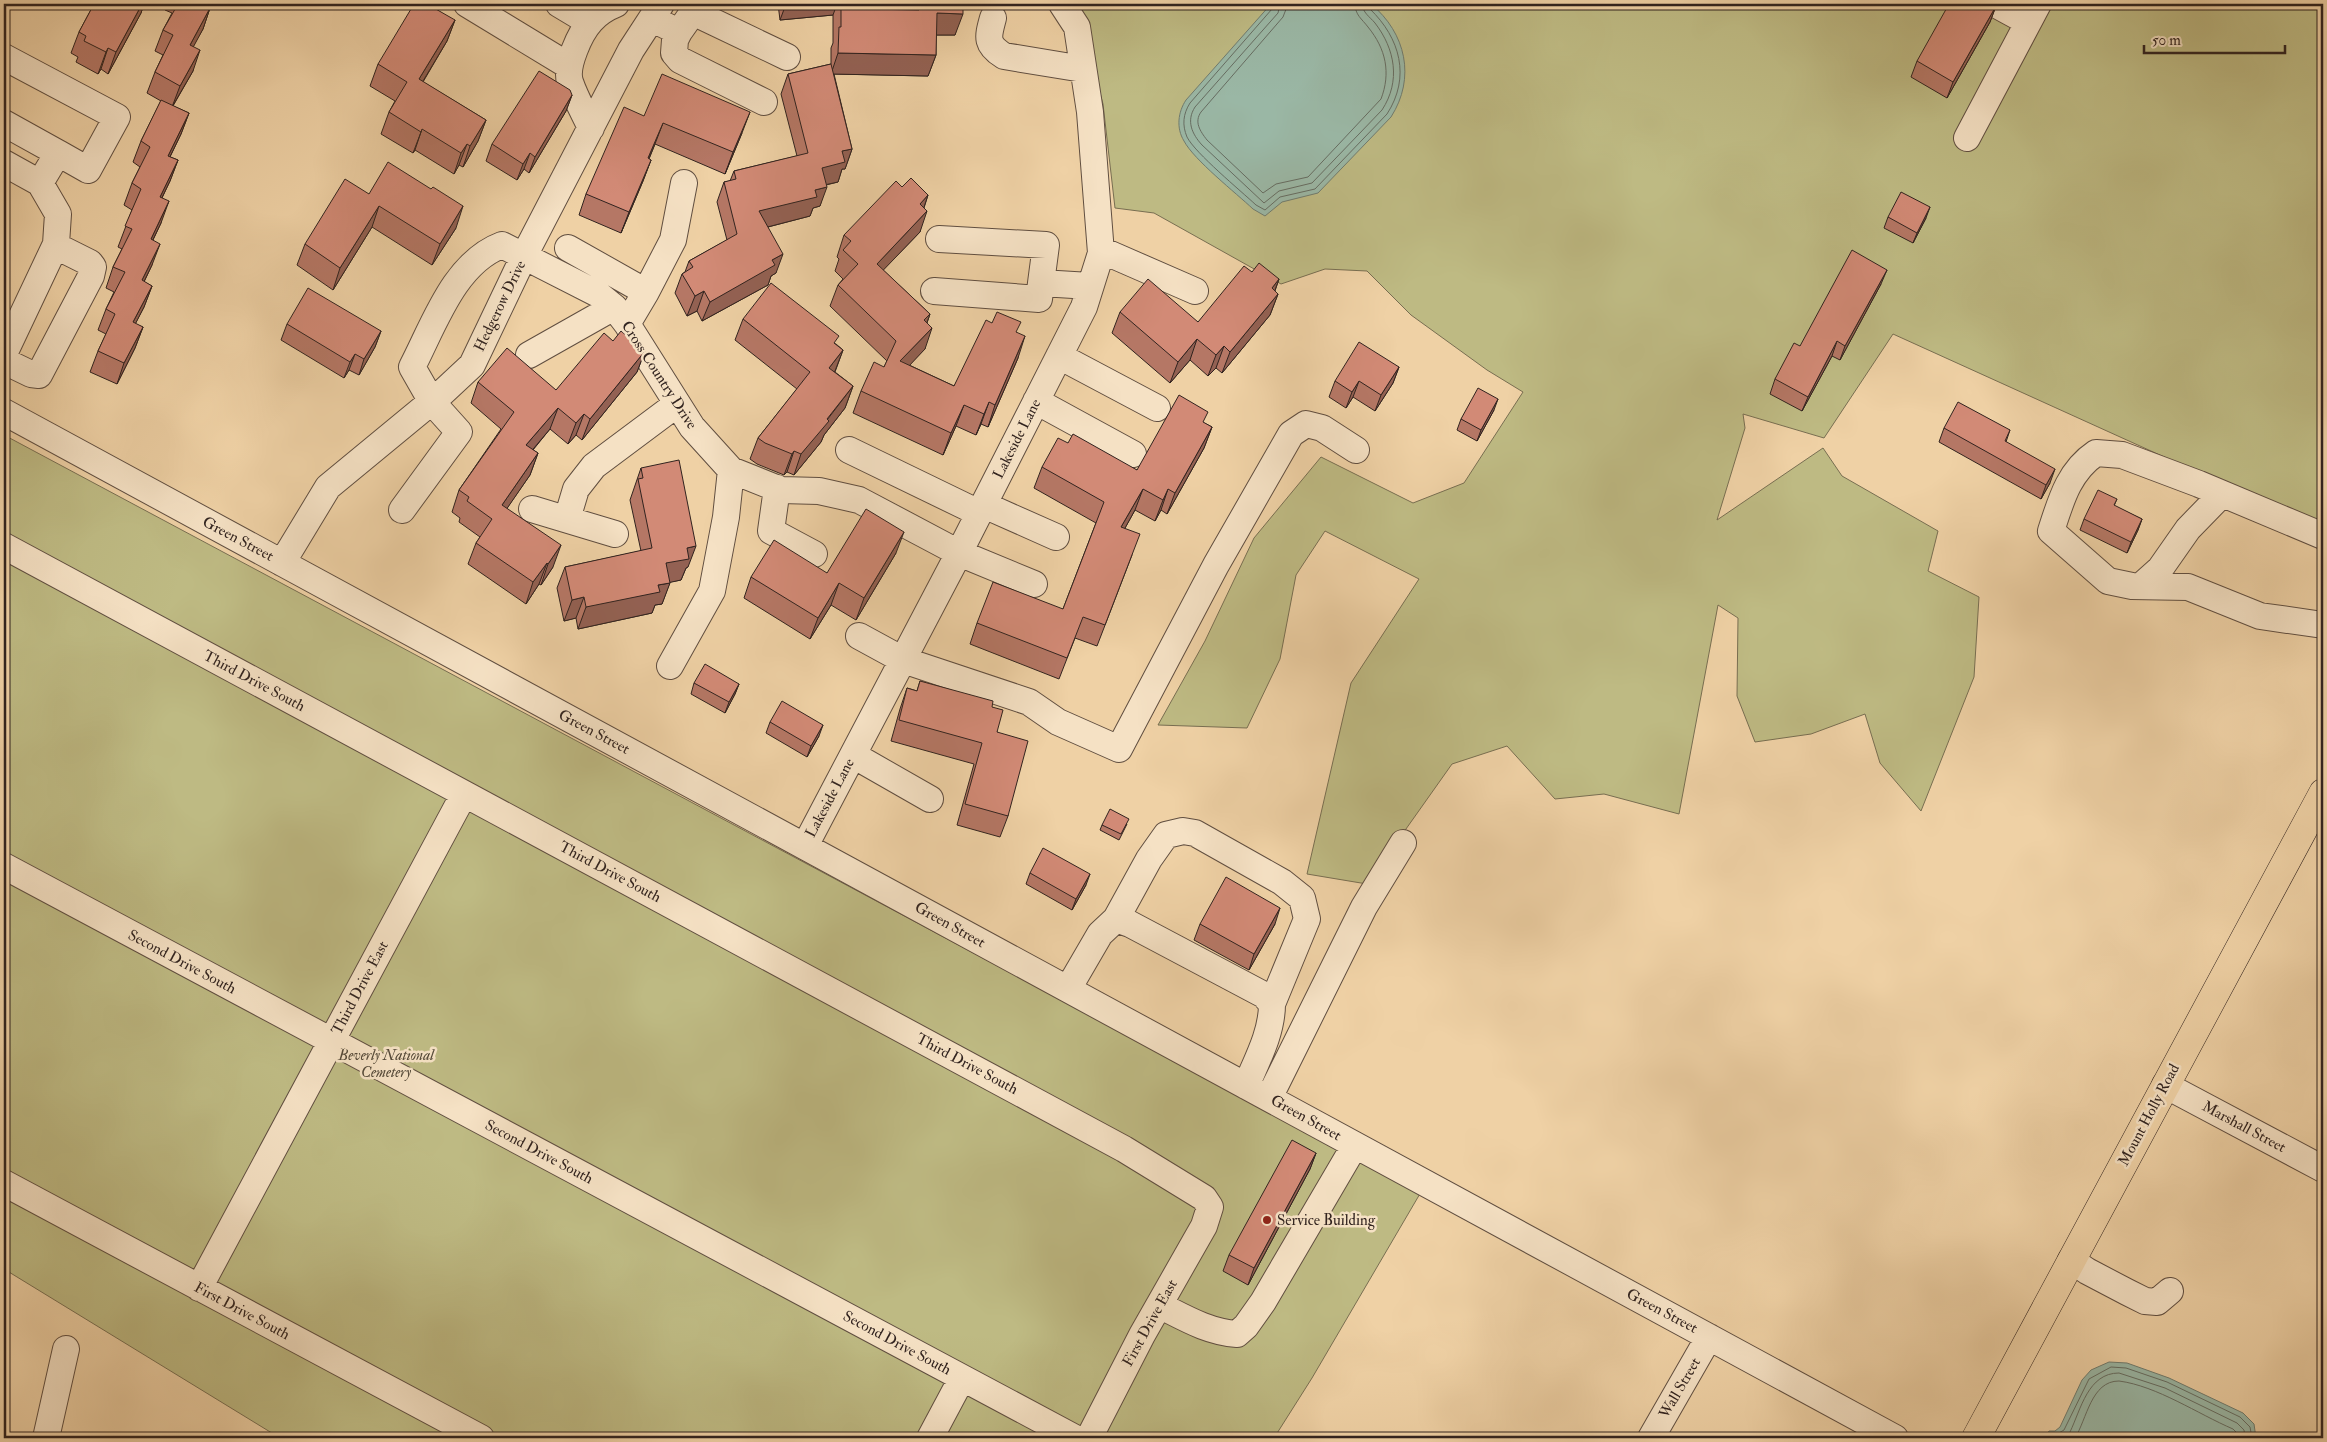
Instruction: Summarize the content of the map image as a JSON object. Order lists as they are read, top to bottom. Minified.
{"streets":{"main road":["Mount Holly Road"],"street":["Hedgerow Drive","Cross Country Drive","Lakeside Lane","Green Street","Third Drive South","Second Drive South","Third Drive East","Marshall Street","First Drive South","First Drive East","Wall Street"]},"crossings":[["Hedgerow Drive","Cross Country Drive"],["Hedgerow Drive","Green Street"],["Cross Country Drive","Lakeside Lane"],["Lakeside Lane","Green Street"],["Green Street","Wall Street"],["Third Drive South","Third Drive East"],["Third Drive South","First Drive East"],["Second Drive South","Third Drive East"],["Third Drive East","First Drive South"],["Mount Holly Road","Marshall Street"]],"parks":["Beverly National Cemetery"],"places":["Service Building"],"scale_bar":"50 m"}
